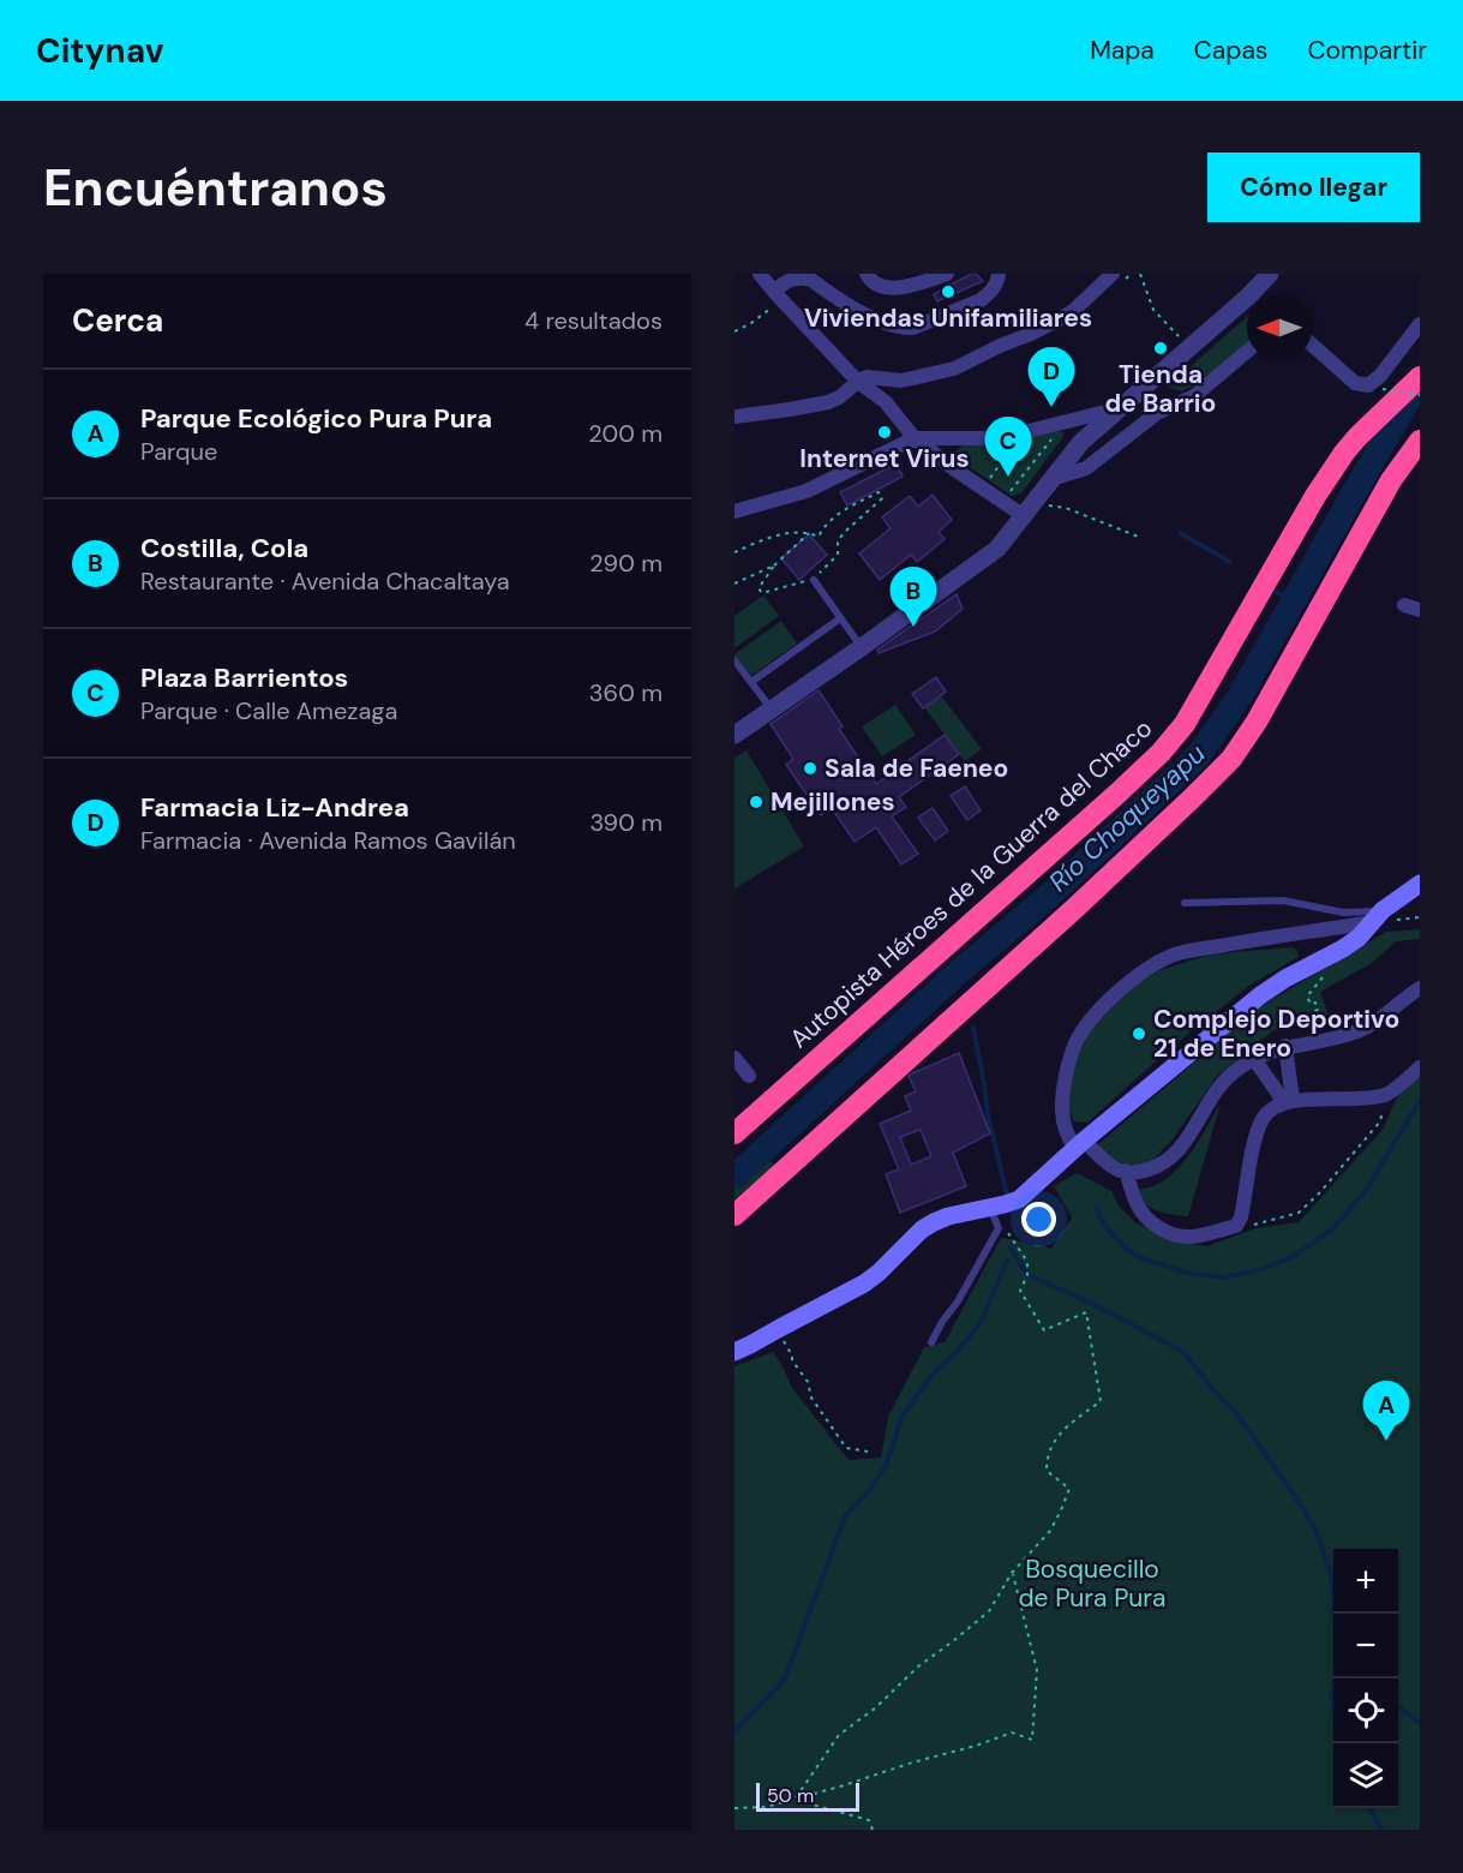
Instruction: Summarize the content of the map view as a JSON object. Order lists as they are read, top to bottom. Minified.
{"streets":{"highway":["Autopista Héroes de la Guerra del Chaco"]},"water":["Río Choqueyapu"],"parks":["Bosquecillo de Pura Pura"],"places":["Viviendas Unifamiliares","Tienda de Barrio","Internet Virus","Sala de Faeneo","Mejillones","Complejo Deportivo 21 de Enero"],"scale_bar":"50 m","north":"left","page":{"header":"Citynav","nav":["Mapa","Capas","Compartir"],"buttons":"Cómo llegar","title":"Encuéntranos","heading":["Cerca","4 resultados"],"pins":["D","C","B","A"],"list":[{"mark":"A","name":"Parque Ecológico Pura Pura","note":"Parque","value":"200 m"},{"mark":"B","name":"Costilla, Cola","note":"Restaurante · Avenida Chacaltaya","value":"290 m"},{"mark":"C","name":"Plaza Barrientos","note":"Parque · Calle Amezaga","value":"360 m"},{"mark":"D","name":"Farmacia Liz-Andrea","note":"Farmacia · Avenida Ramos Gavilán","value":"390 m"}],"map_buttons":["+","−"],"scale":"50 m"}}
